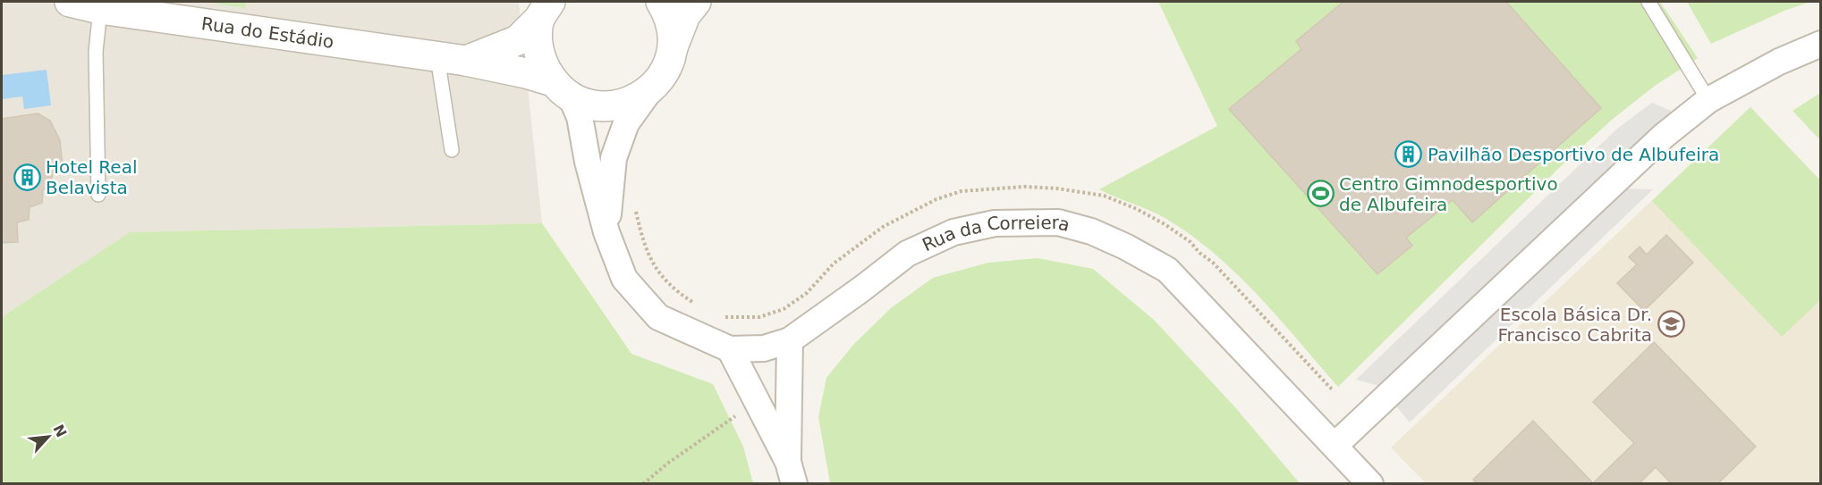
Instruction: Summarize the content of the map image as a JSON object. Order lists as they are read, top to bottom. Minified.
{"streets":{"street":["Rua do Estádio","Rua da Correiera"]},"crossings":[["Rua do Estádio","Rua da Correiera"]],"places":{"building":["Pavilhão Desportivo de Albufeira","Hotel Real Belavista"],"sports":["Centro Gimnodesportivo de Albufeira"],"school or university":["Escola Básica Dr. Francisco Cabrita"]},"north":"top right"}
